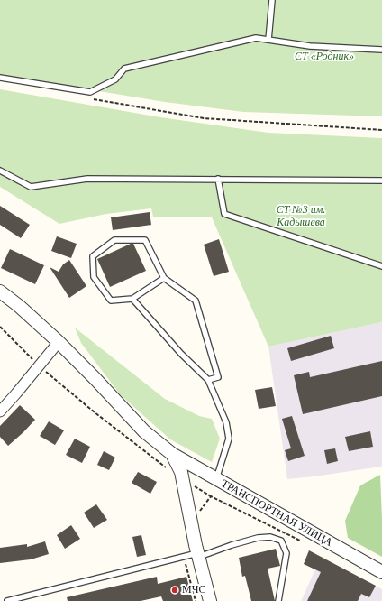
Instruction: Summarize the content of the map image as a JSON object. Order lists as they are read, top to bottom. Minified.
{"streets":{"street":["ТРАНСПОРТНАЯ УЛИЦА"]},"parks":["СТ «Родник»","СТ №3 им. Кадышева"],"places":["МЧС"]}
